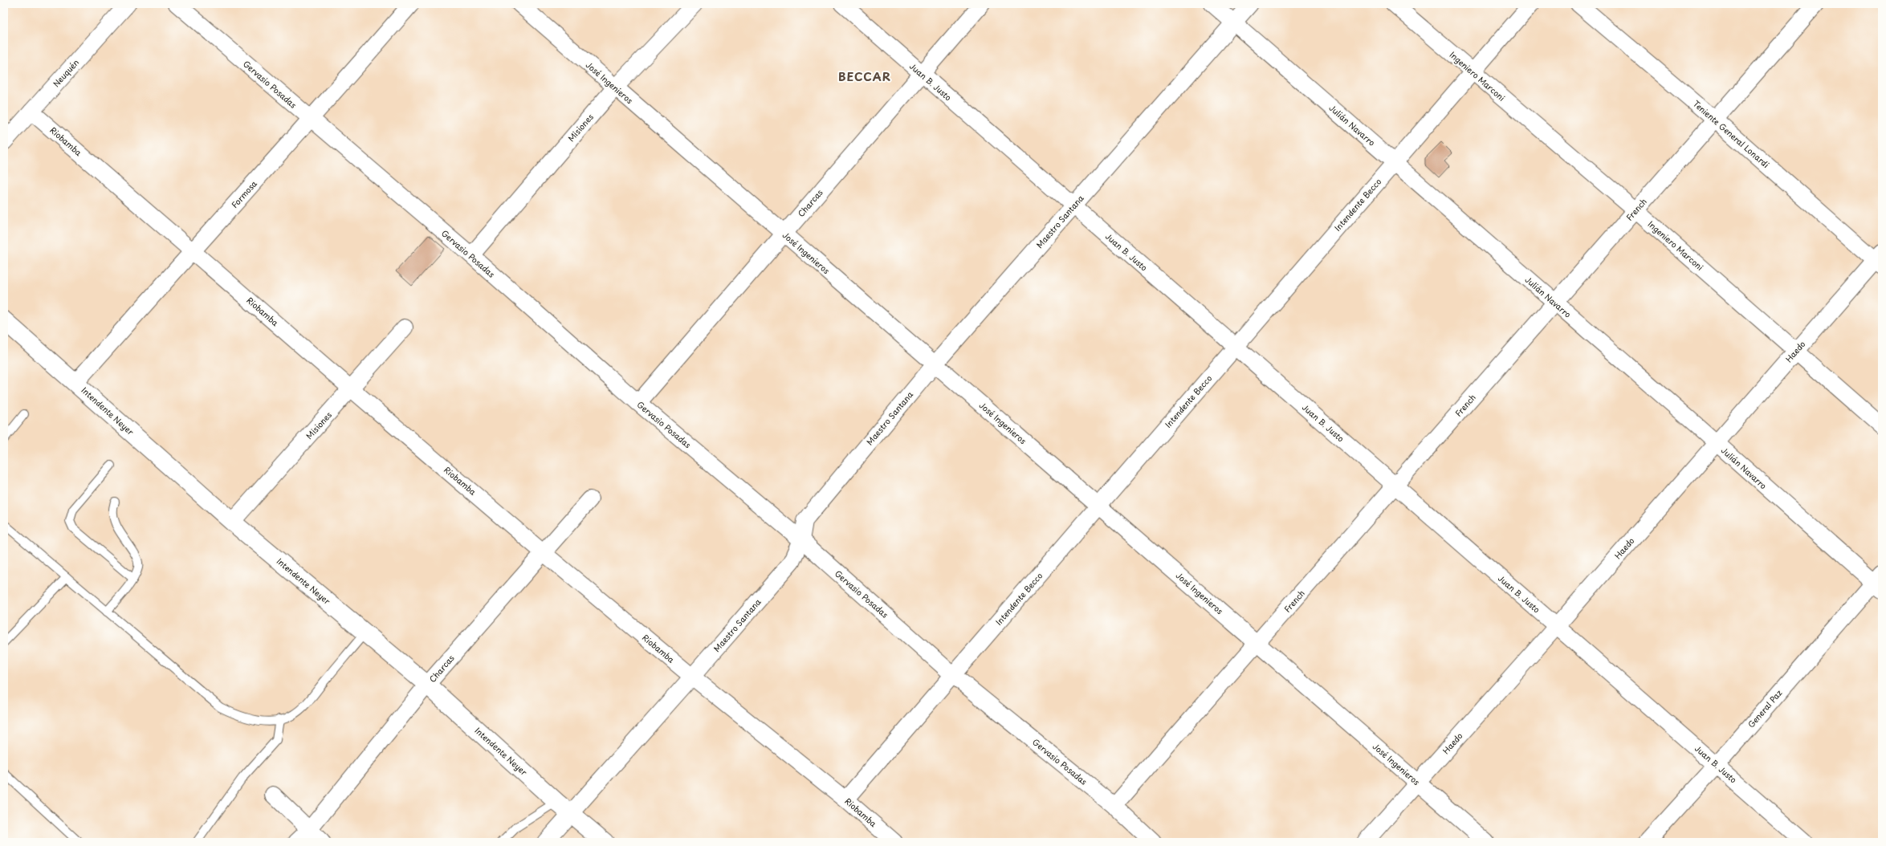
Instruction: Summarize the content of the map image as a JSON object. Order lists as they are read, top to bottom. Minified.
{"streets":{"street":["Neuquén","Ingeniero Marconi","Juan B. Justo","José Ingenieros","Gervasio Posadas","Julián Navarro","Misiones","Teniente General Lonardi","Riobamba","Formosa","Charcas","Intendente Becco","French","Maestro Santana","Haedo","Intendente Neyer","General Paz"]},"crossings":[["Neuquén","Riobamba"],["Ingeniero Marconi","Intendente Becco"],["Ingeniero Marconi","French"],["Ingeniero Marconi","Haedo"],["Juan B. Justo","Charcas"],["Juan B. Justo","Intendente Becco"],["Juan B. Justo","French"],["Juan B. Justo","Maestro Santana"],["Juan B. Justo","Haedo"],["Juan B. Justo","General Paz"],["José Ingenieros","Misiones"],["José Ingenieros","Charcas"],["José Ingenieros","Intendente Becco"],["José Ingenieros","French"],["José Ingenieros","Maestro Santana"],["José Ingenieros","Haedo"],["Gervasio Posadas","Misiones"],["Gervasio Posadas","Formosa"],["Gervasio Posadas","Charcas"],["Gervasio Posadas","Intendente Becco"],["Gervasio Posadas","French"],["Gervasio Posadas","Maestro Santana"],["Julián Navarro","Intendente Becco"],["Julián Navarro","French"],["Julián Navarro","Maestro Santana"],["Julián Navarro","Haedo"],["Julián Navarro","General Paz"],["Misiones","Riobamba"],["Misiones","Intendente Neyer"],["Teniente General Lonardi","French"],["Teniente General Lonardi","Haedo"],["Riobamba","Formosa"],["Riobamba","Charcas"],["Riobamba","Intendente Becco"],["Riobamba","Maestro Santana"],["Formosa","Intendente Neyer"],["Charcas","Intendente Neyer"],["Maestro Santana","Intendente Neyer"]],"districts":["BECCAR"]}
